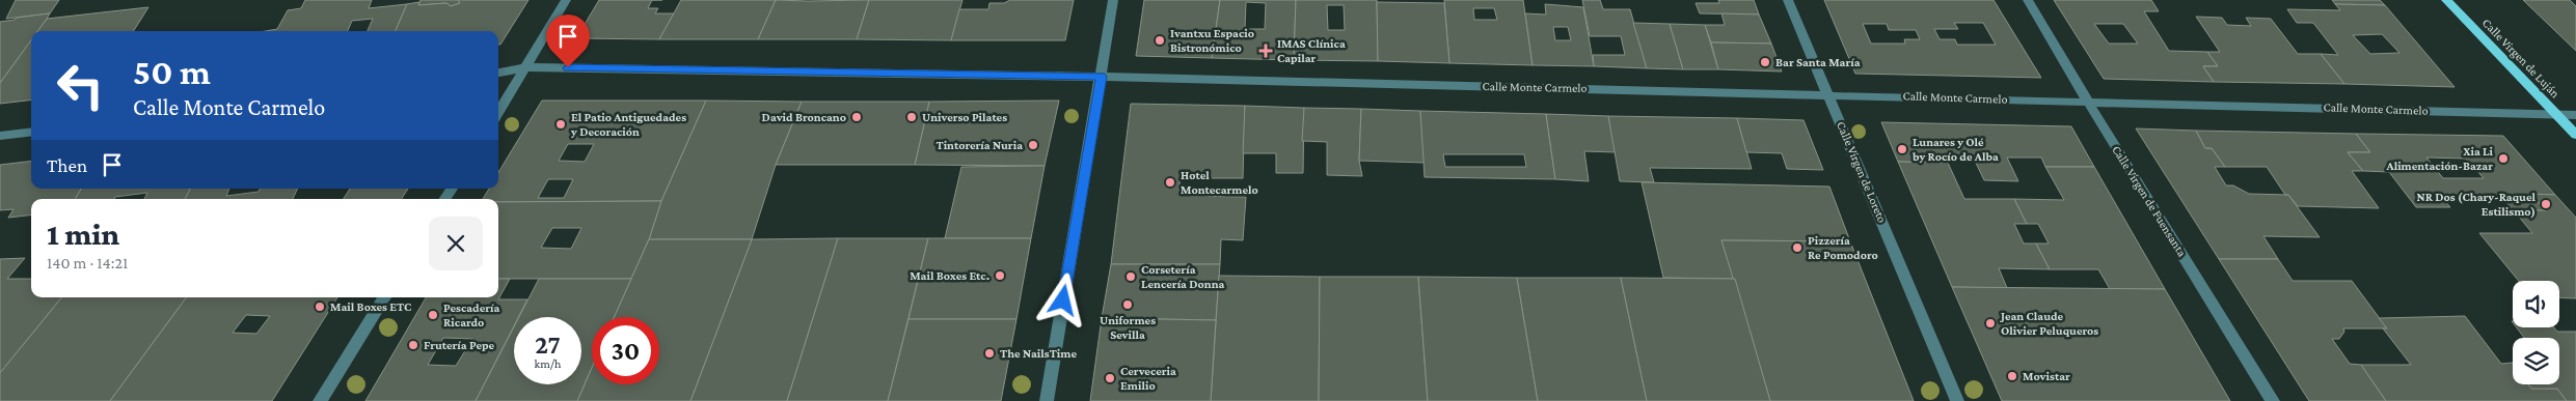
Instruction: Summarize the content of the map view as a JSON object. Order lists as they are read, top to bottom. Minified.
{"streets":{"main road":["Calle Virgen de Luján"],"street":["Calle Monte Carmelo","Calle Virgen de Loreto","Calle Virgen de Fuensanta"]},"crossings":[["Calle Virgen de Luján","Calle Monte Carmelo"],["Calle Monte Carmelo","Calle Virgen de Loreto"],["Calle Monte Carmelo","Calle Virgen de Fuensanta"]],"places":{"other":["Ivantxu Espacio Bistronómico","Bar Santa María","David Broncano","Universo Pilates","El Patio Antiguedades y Decoración","Tintorería Nuria","Lunares y Olé by Rocío de Alba","Xia Li Alimentación-Bazar","Hotel Montecarmelo","NR Dos (Chary-Raquel Estilismo)","Pizzería Re Pomodoro","Mail Boxes Etc.","Corsetería Lencería Donna","Uniformes Sevilla","Mail Boxes ETC","Pescadería Ricardo","Jean Claude Olivier Peluqueros","Frutería Pepe","The NailsTime","Movistar","Cerveceria Emilio"],"health":["IMAS Clínica Capilar"]},"page":{"turn":["50 m","Calle Monte Carmelo"],"then":"Then","heading":["1 min","140 m · 14:21"],"speed":"27 km/h","limit":"30"}}
